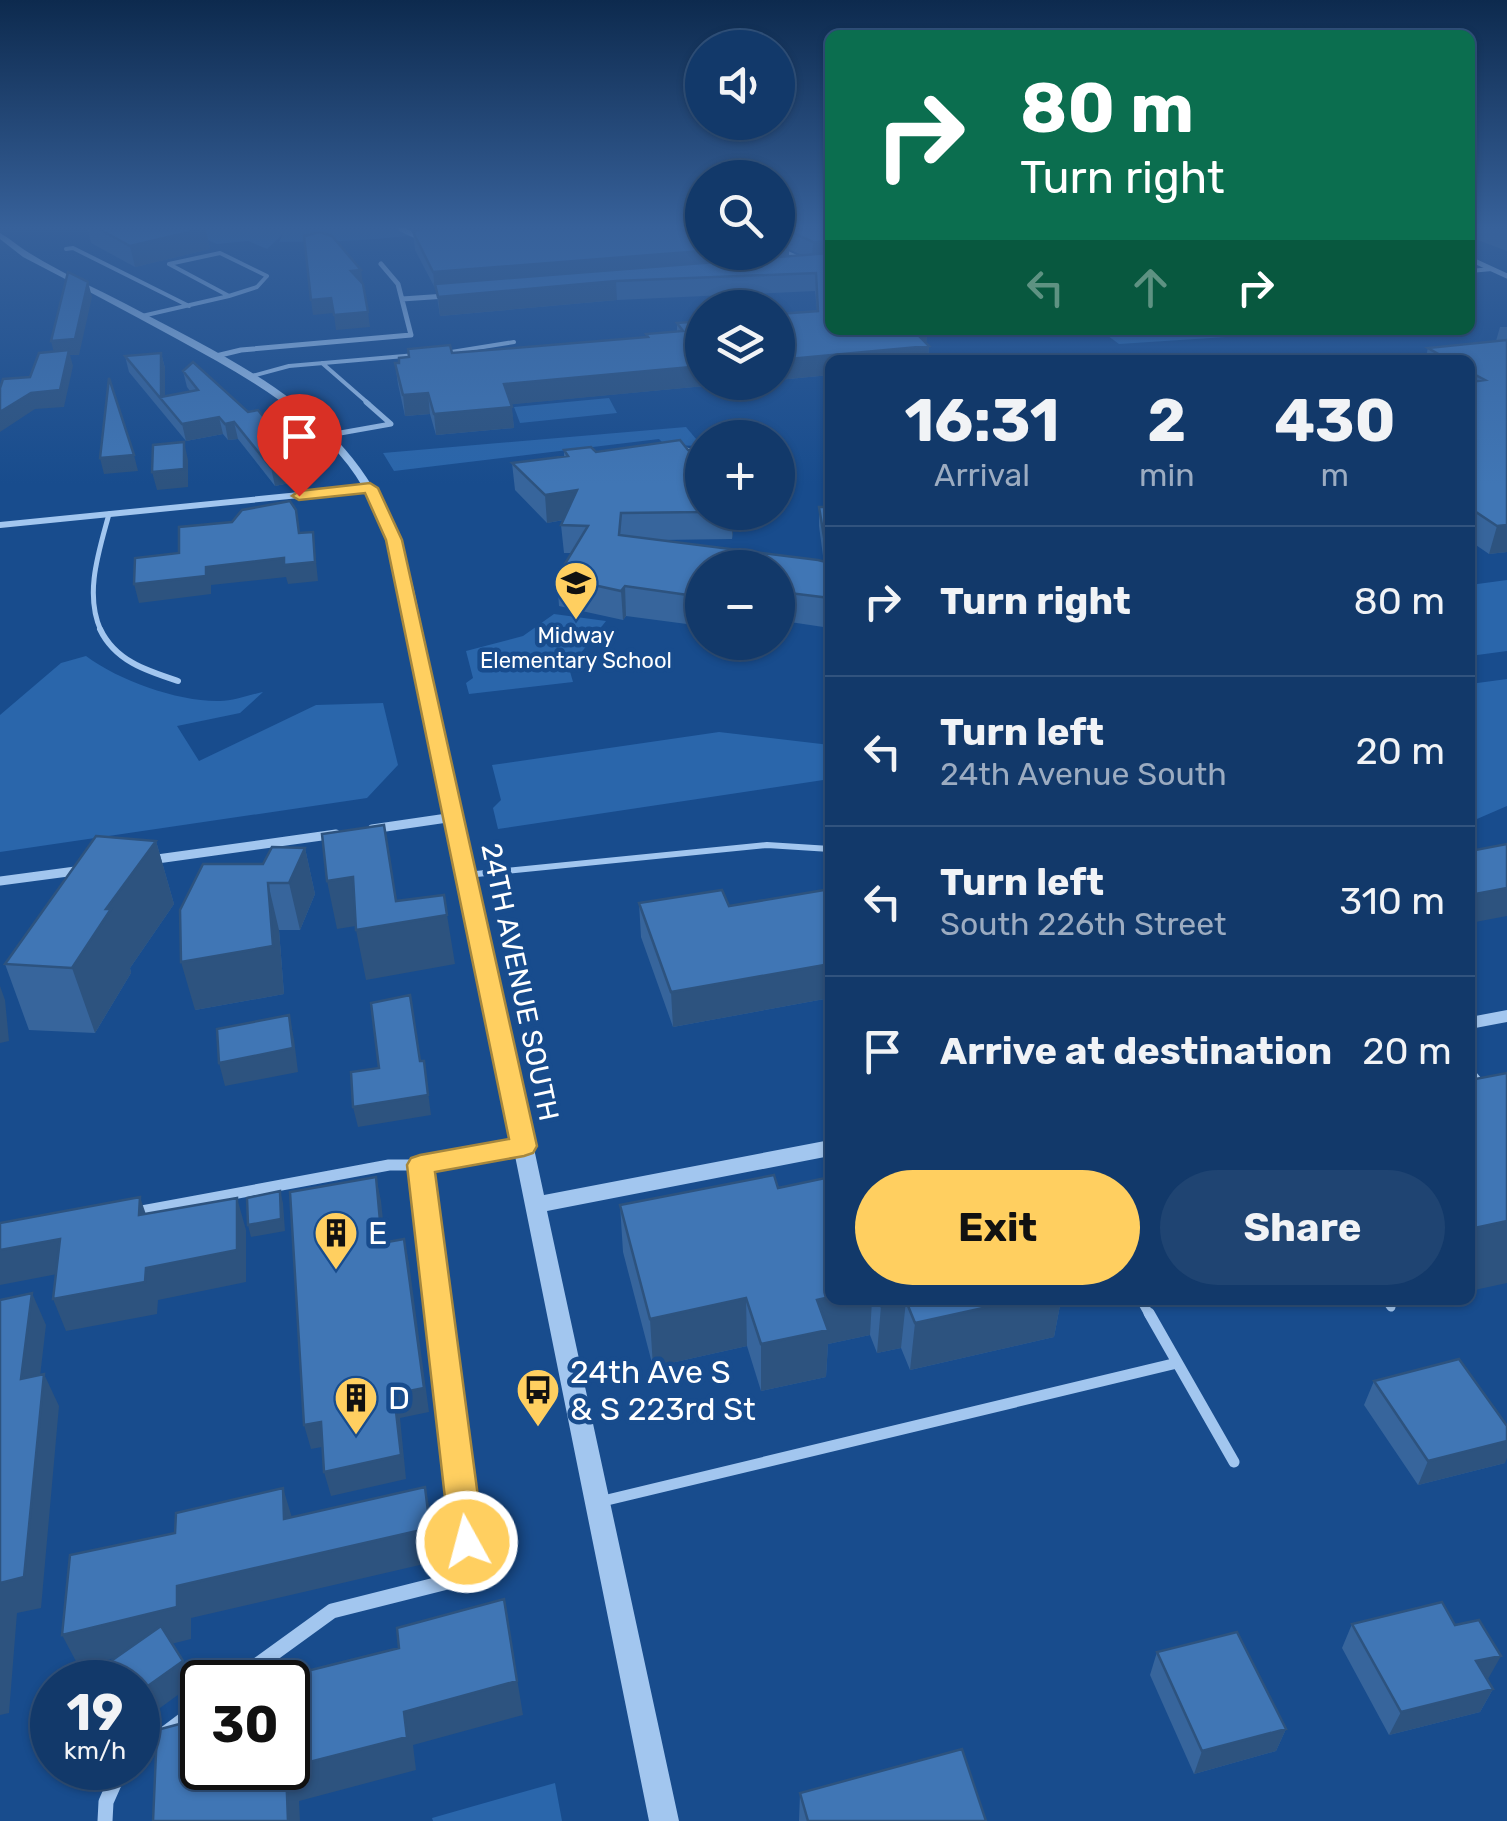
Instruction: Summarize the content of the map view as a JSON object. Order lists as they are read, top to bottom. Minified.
{"streets":{"street":["24TH AVENUE SOUTH"]},"places":{"school or university":["Midway Elementary School"],"building":["E","D"],"bus stop":["24th Ave S & S 223rd St"]},"page":{"map_buttons":["+","−"],"turn":["80 m","Turn right"],"eta":["16:31","Arrival","2","min","430","m"],"list":[{"name":"Turn right","value":"80 m"},{"name":"Turn left","note":"24th Avenue South","value":"20 m"},{"name":"Turn left","note":"South 226th Street","value":"310 m"},{"name":"Arrive at destination","value":"20 m"}],"buttons":["Exit","Share"],"speed":"19 km/h","limit":"30"}}
